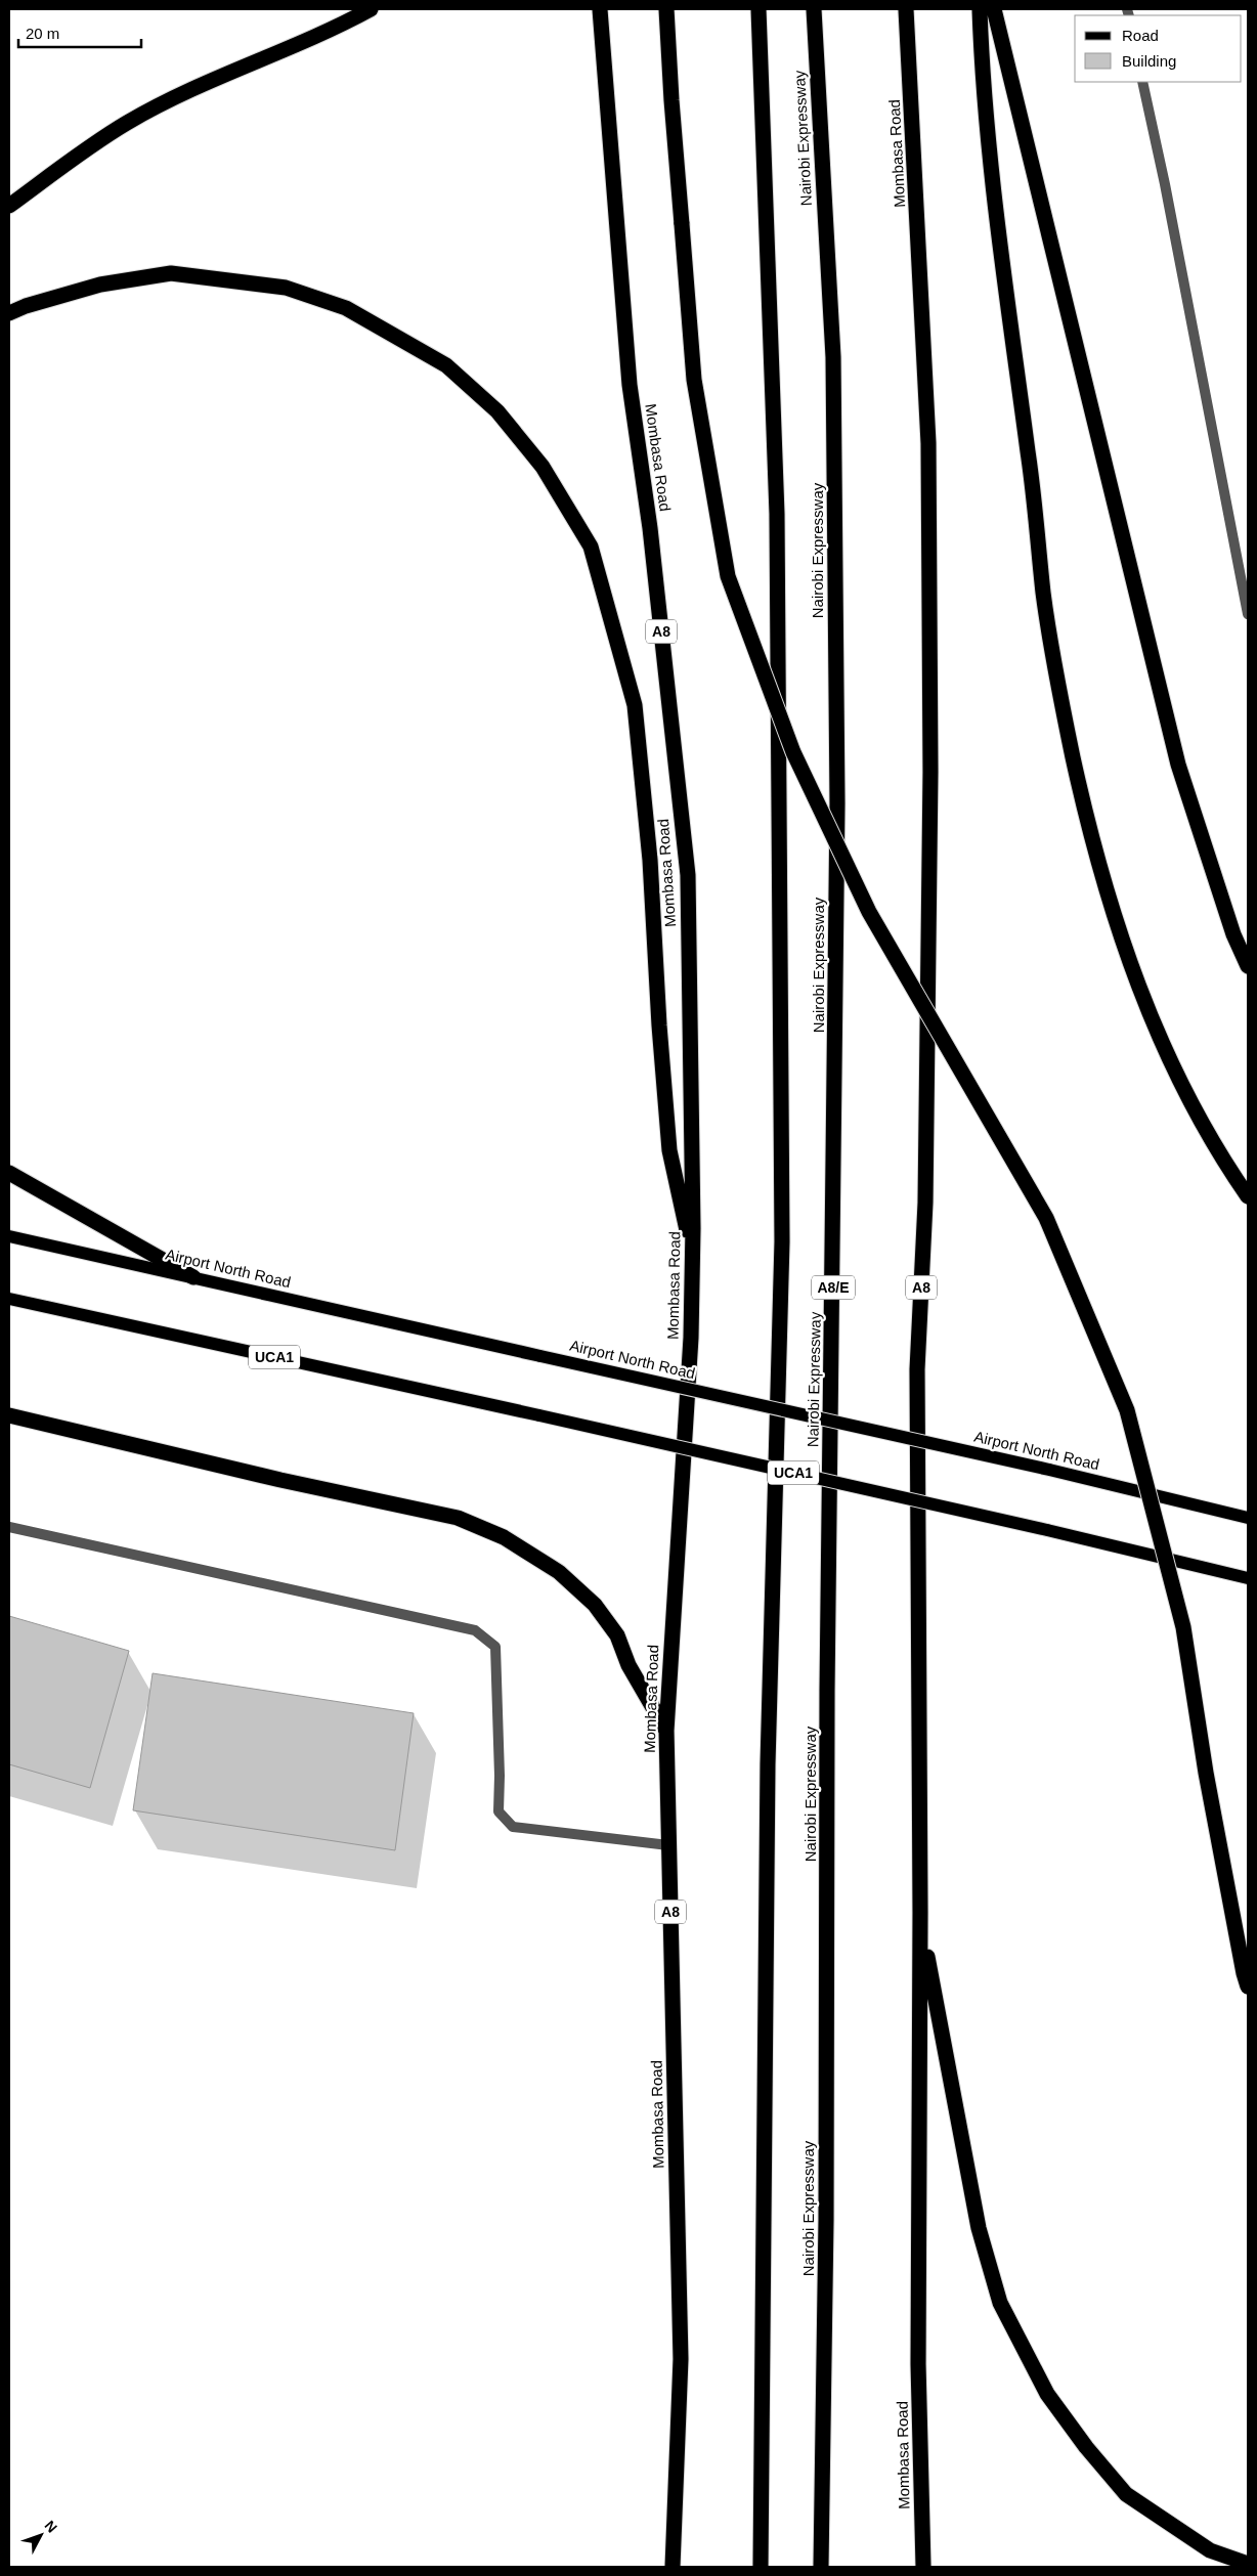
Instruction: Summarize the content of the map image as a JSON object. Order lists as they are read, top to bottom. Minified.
{"streets":{"highway":["Nairobi Expressway","Mombasa Road","A8","A8/E"],"main road":["Airport North Road","UCA1"]},"legend":["Road","Building"],"scale_bar":"20 m","north":"top right"}
